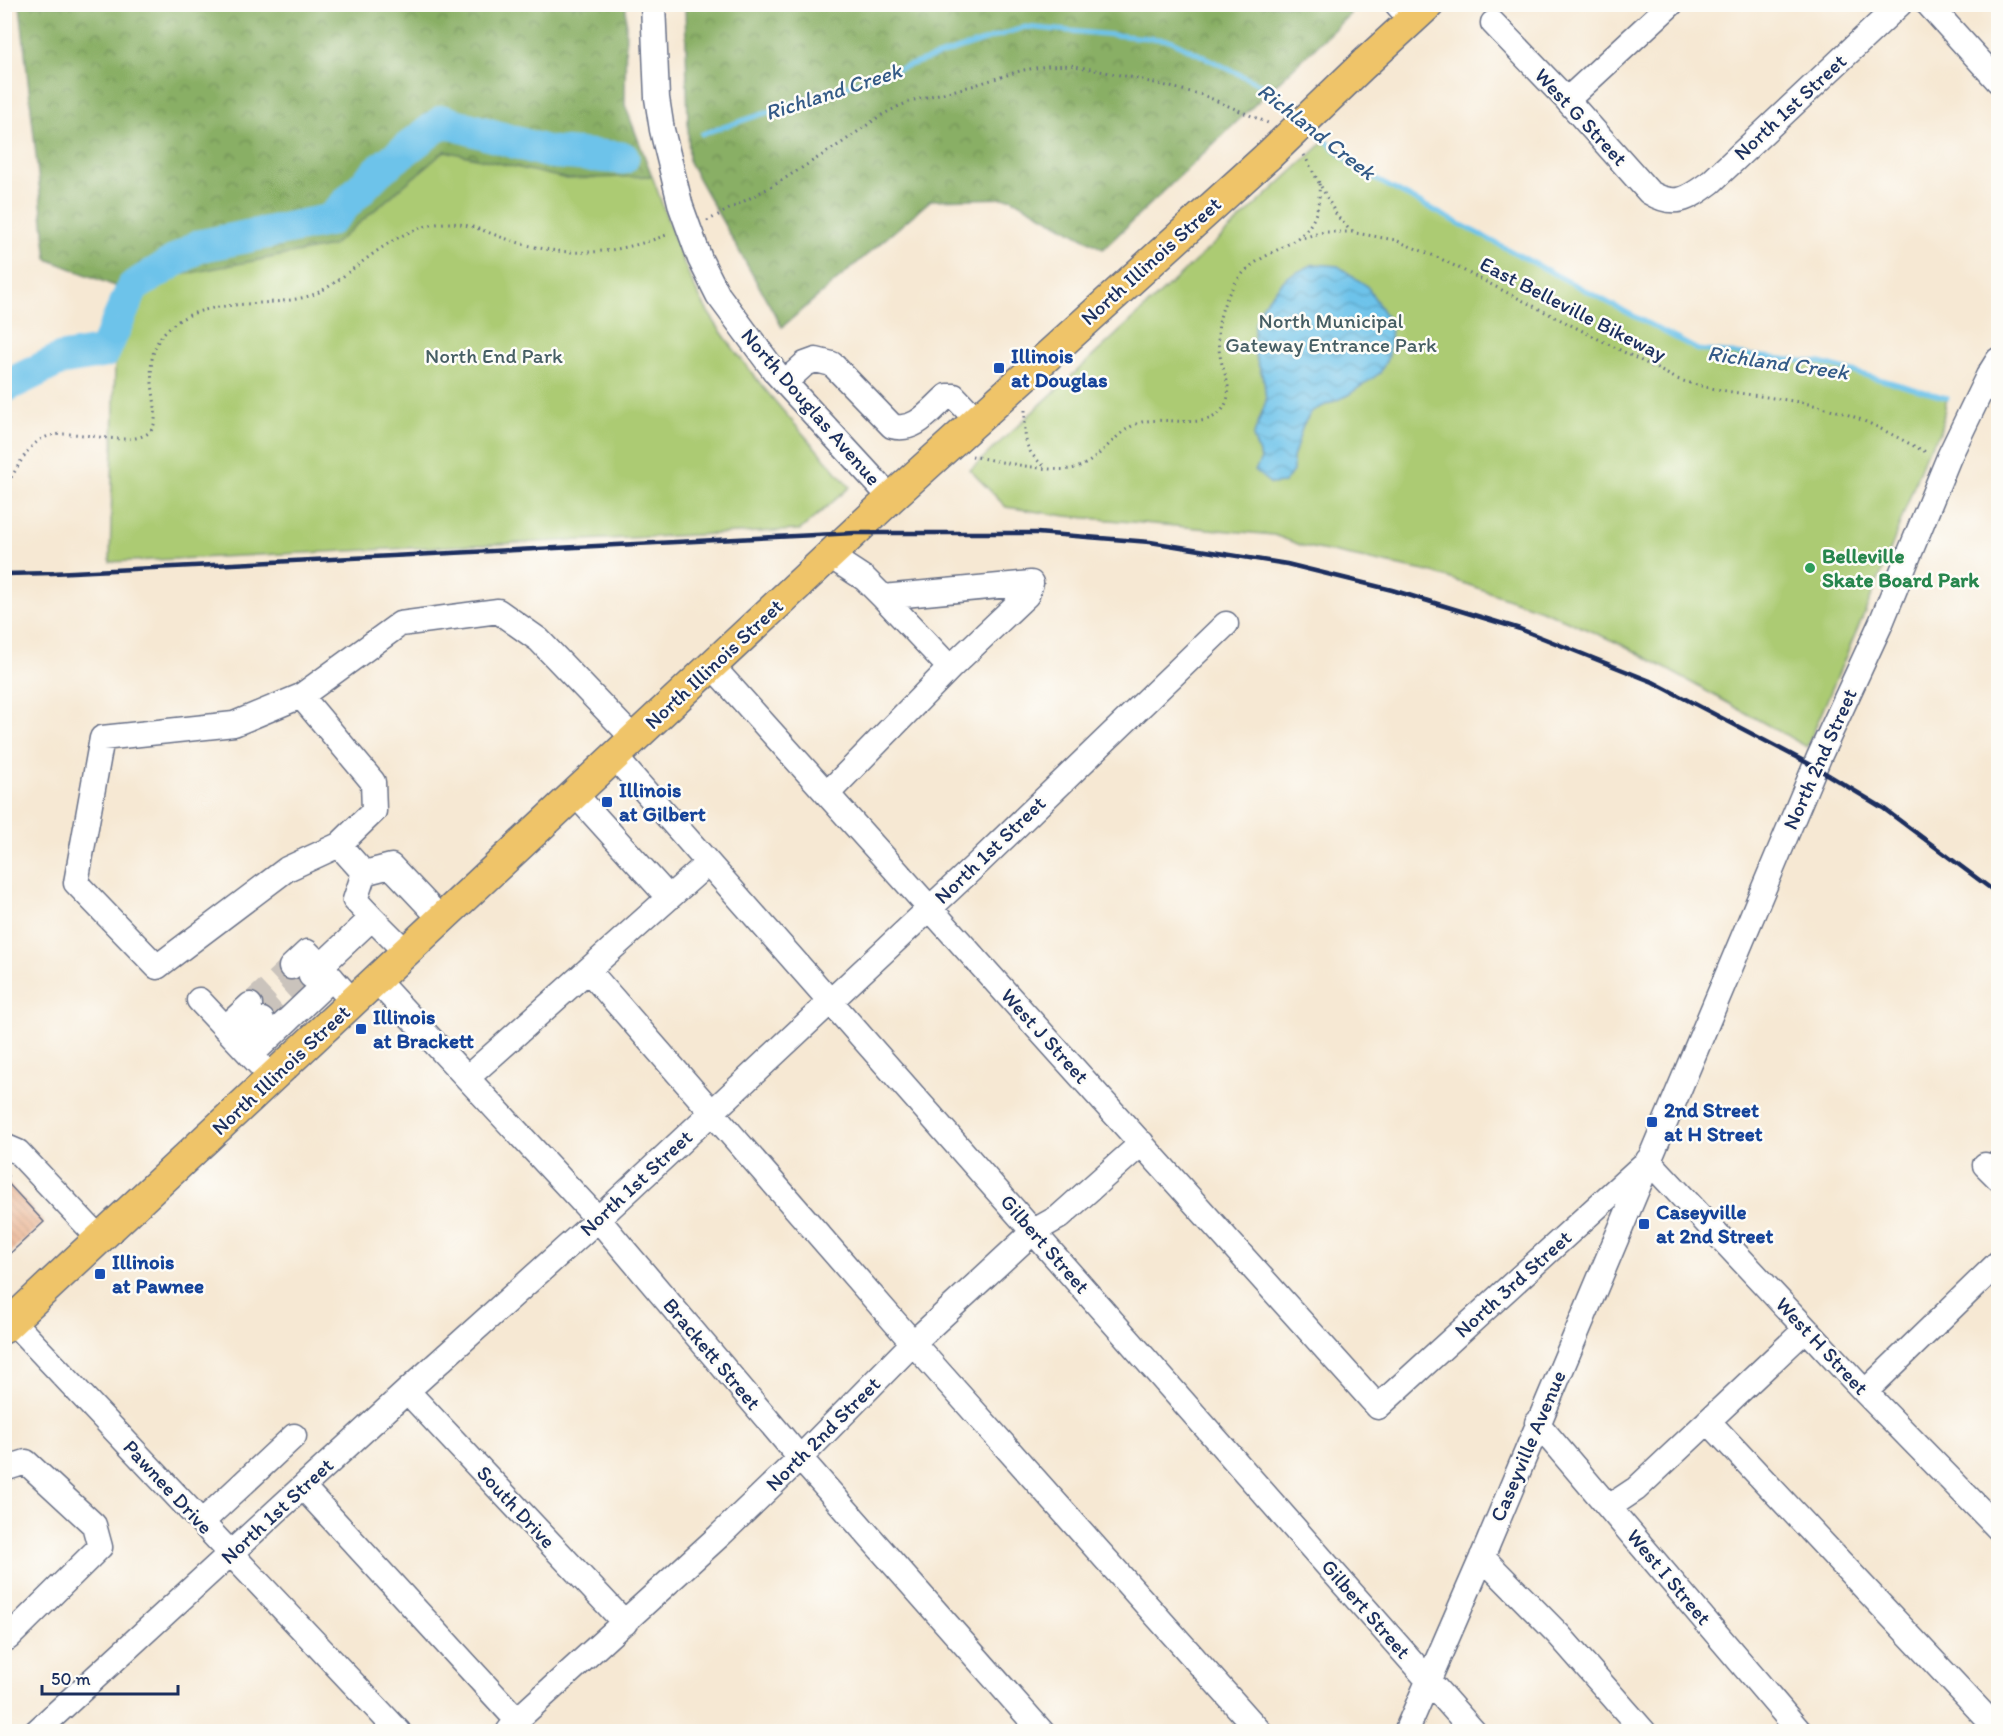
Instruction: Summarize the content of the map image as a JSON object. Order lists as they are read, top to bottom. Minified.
{"streets":{"main road":["North Illinois Street"],"street":["North 1st Street","West G Street","North Douglas Avenue","North 2nd Street","West J Street","Gilbert Street","North 3rd Street","West H Street","Brackett Street","Caseyville Avenue","Pawnee Drive","South Drive","West I Street"],"path":["East Belleville Bikeway"]},"crossings":[["North 1st Street","West G Street"],["North 1st Street","West J Street"],["North 1st Street","Gilbert Street"],["North 1st Street","Brackett Street"],["North 1st Street","Pawnee Drive"],["North 1st Street","South Drive"],["North Illinois Street","North Douglas Avenue"],["North Illinois Street","West J Street"],["North Illinois Street","Gilbert Street"],["North Illinois Street","Brackett Street"],["North Illinois Street","Pawnee Drive"],["East Belleville Bikeway","North 2nd Street"],["North 2nd Street","West J Street"],["North 2nd Street","Gilbert Street"],["North 2nd Street","North 3rd Street"],["North 2nd Street","West H Street"],["North 2nd Street","Brackett Street"],["North 2nd Street","Caseyville Avenue"],["North 2nd Street","South Drive"],["West J Street","North 3rd Street"],["Gilbert Street","Caseyville Avenue"],["North 3rd Street","West H Street"],["North 3rd Street","Caseyville Avenue"],["West H Street","Caseyville Avenue"],["Caseyville Avenue","West I Street"]],"water":["Richland Creek"],"parks":["North Municipal Gateway Entrance Park","North End Park"],"places":{"transit":["Illinois at Douglas","Illinois at Gilbert","Illinois at Brackett","2nd Street at H Street","Caseyville at 2nd Street","Illinois at Pawnee"],"other":["Belleville Skate Board Park"]},"scale_bar":"50 m"}
